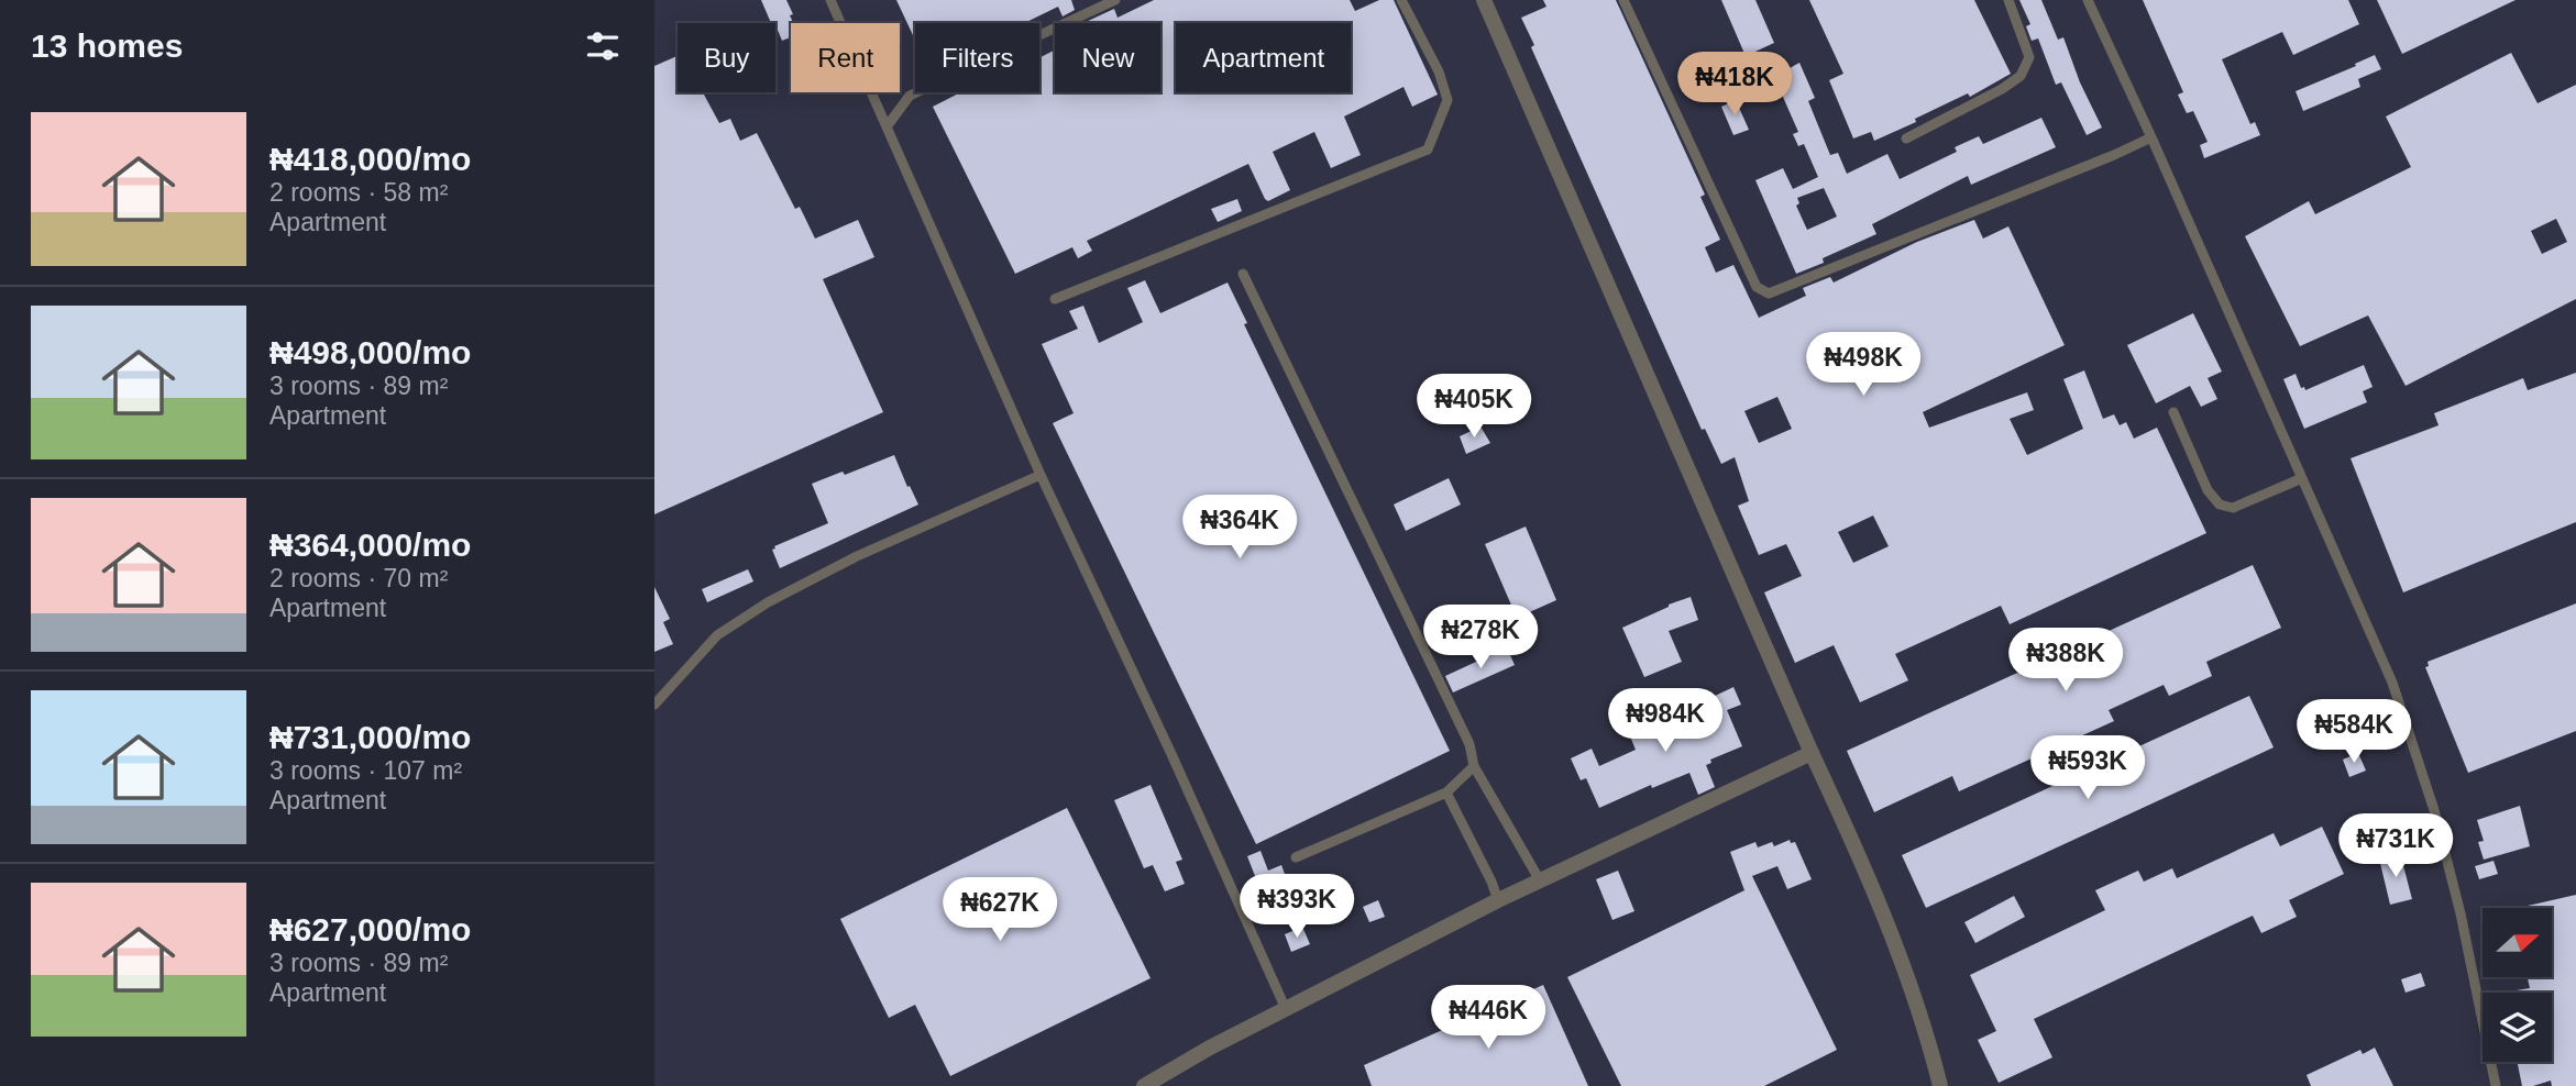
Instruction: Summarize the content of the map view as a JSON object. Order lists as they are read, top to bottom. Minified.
{"north":"right","page":{"heading":"13 homes","chip":["Buy","Rent","Filters","New","Apartment"],"price":["₦418K","₦498K","₦405K","₦364K","₦278K","₦388K","₦984K","₦584K","₦593K","₦731K","₦393K","₦627K","₦446K"],"list":[{"name":"₦418,000/mo","note":"2 rooms · 58 m² · Apartment"},{"name":"₦498,000/mo","note":"3 rooms · 89 m² · Apartment"},{"name":"₦364,000/mo","note":"2 rooms · 70 m² · Apartment"},{"name":"₦731,000/mo","note":"3 rooms · 107 m² · Apartment"},{"name":"₦627,000/mo","note":"3 rooms · 89 m² · Apartment"}]}}
